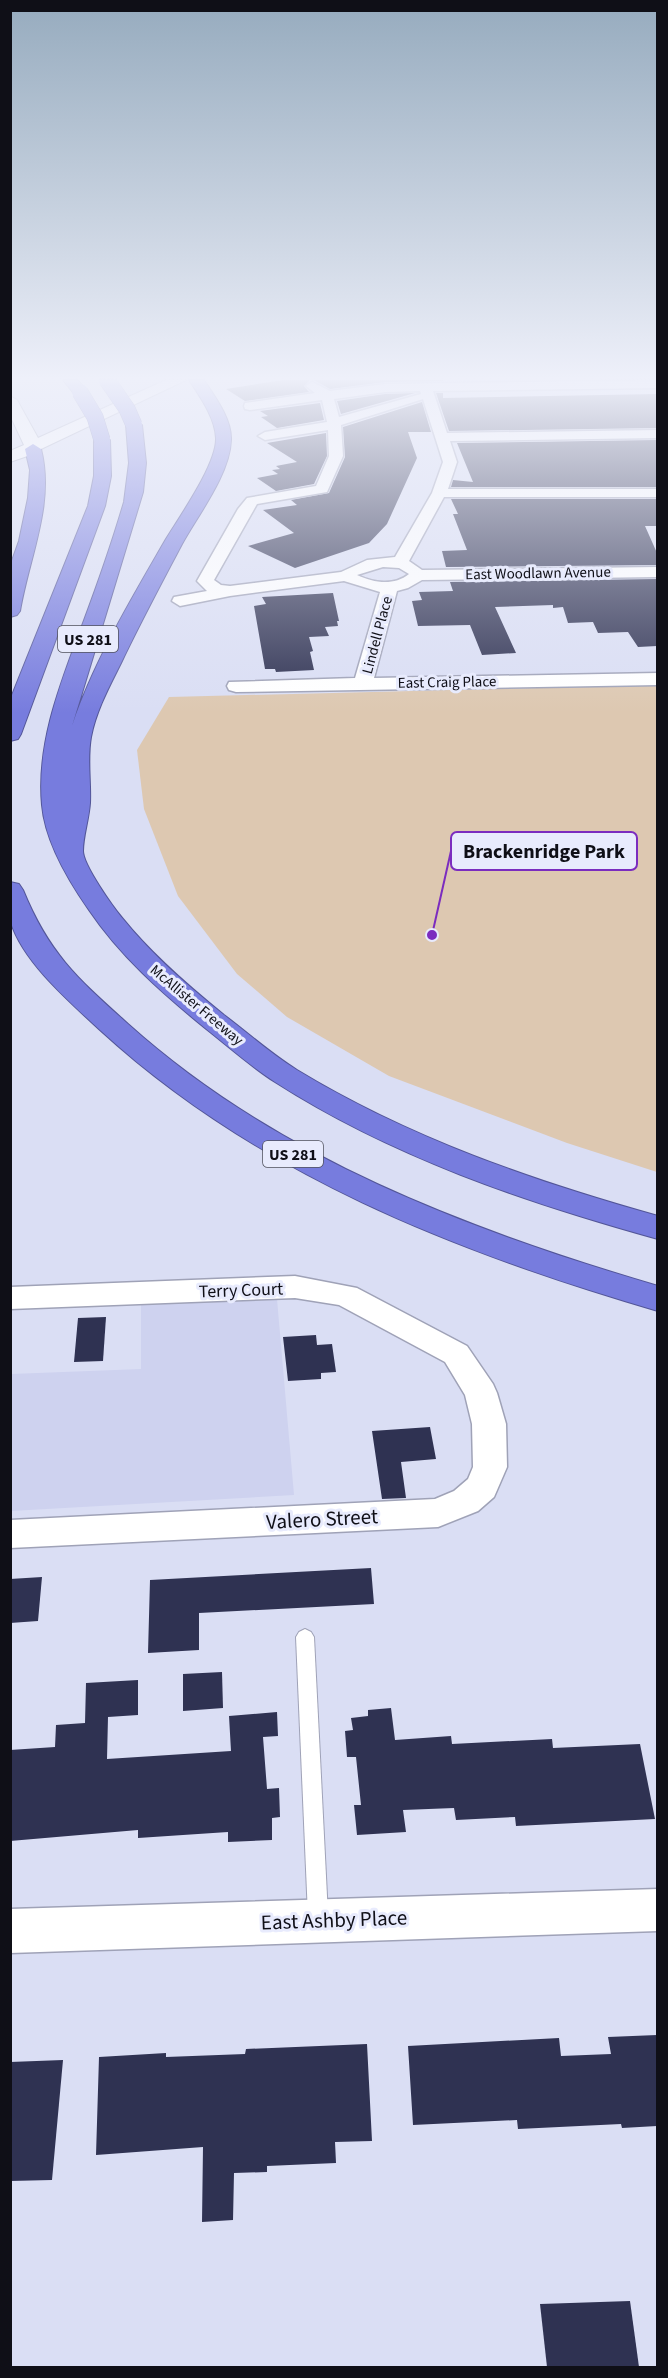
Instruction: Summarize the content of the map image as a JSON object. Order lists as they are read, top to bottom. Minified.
{"streets":{"highway":["US 281","McAllister Freeway"],"street":["East Woodlawn Avenue","Lindell Place","East Craig Place","Terry Court","Valero Street","East Ashby Place"]},"crossings":[["East Woodlawn Avenue","Lindell Place"],["Lindell Place","East Craig Place"],["Terry Court","Valero Street"]],"places":["Brackenridge Park"]}
